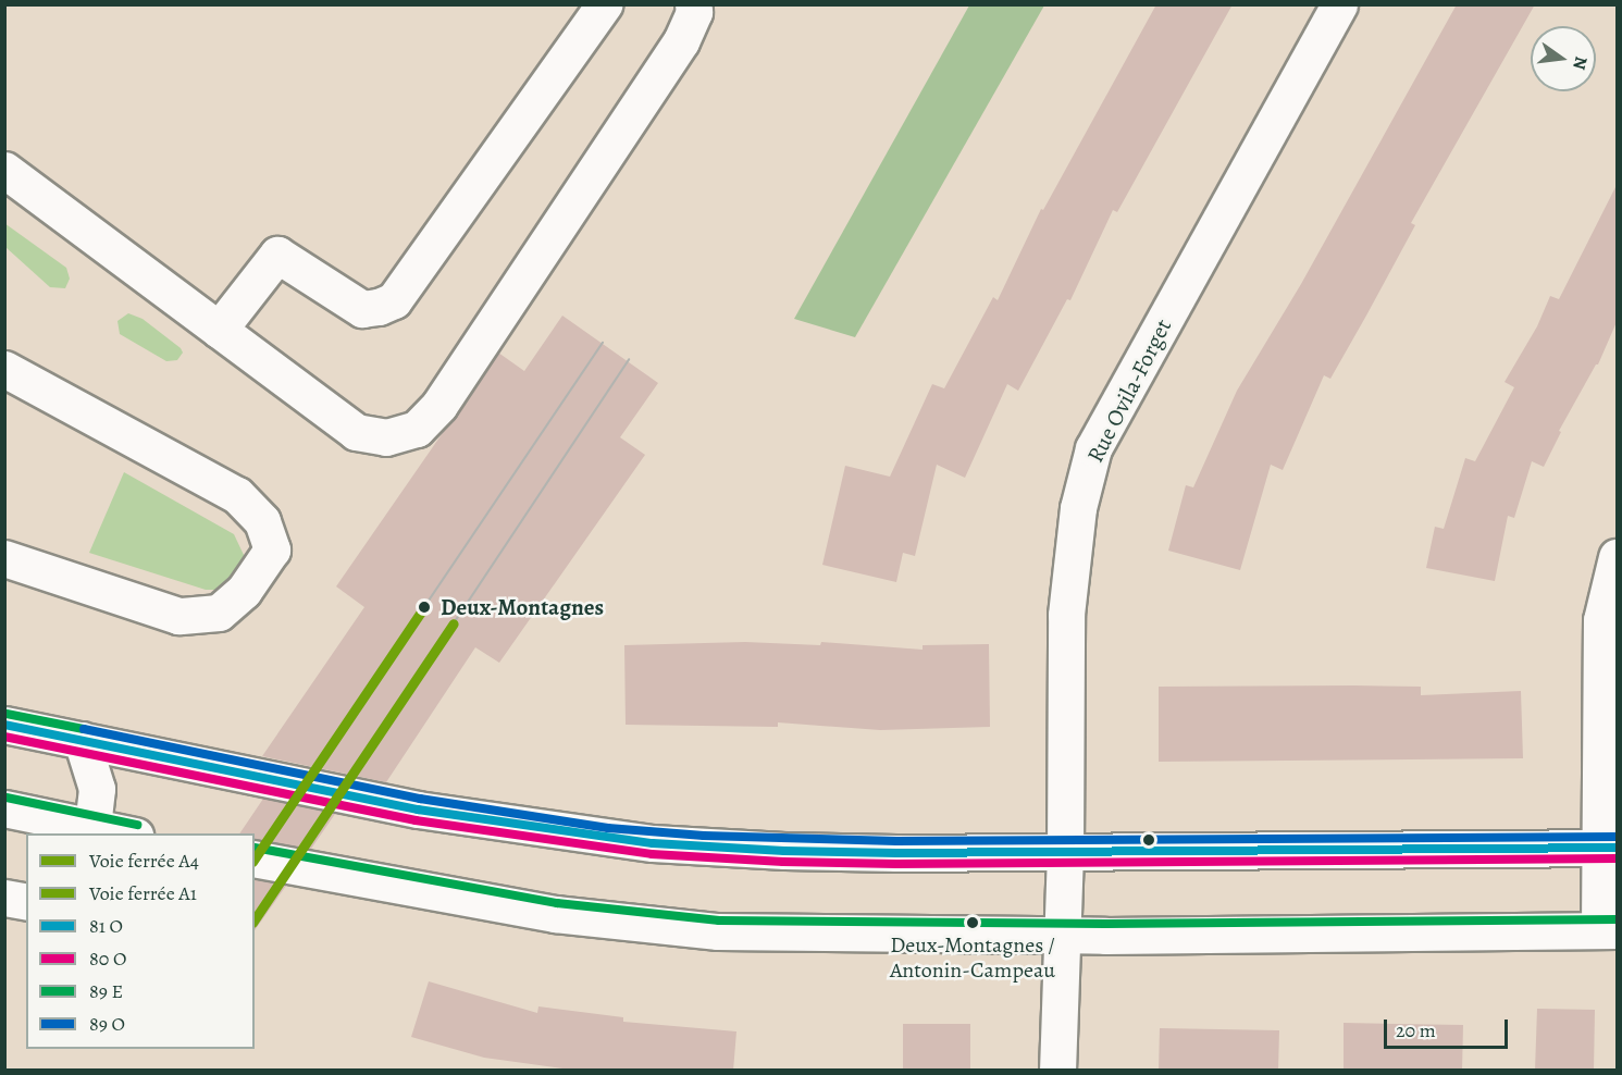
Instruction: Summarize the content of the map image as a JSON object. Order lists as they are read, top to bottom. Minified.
{"streets":{"street":["Rue Ovila-Forget"]},"places":["Deux-Montagnes","Deux-Montagnes / Antonin-Campeau"],"lines":["rail line A1","rail line A4"],"legend":["Voie ferrée A4","Voie ferrée A1","81 O","80 O","89 E","89 O"],"scale_bar":"20 m","north":"right"}
